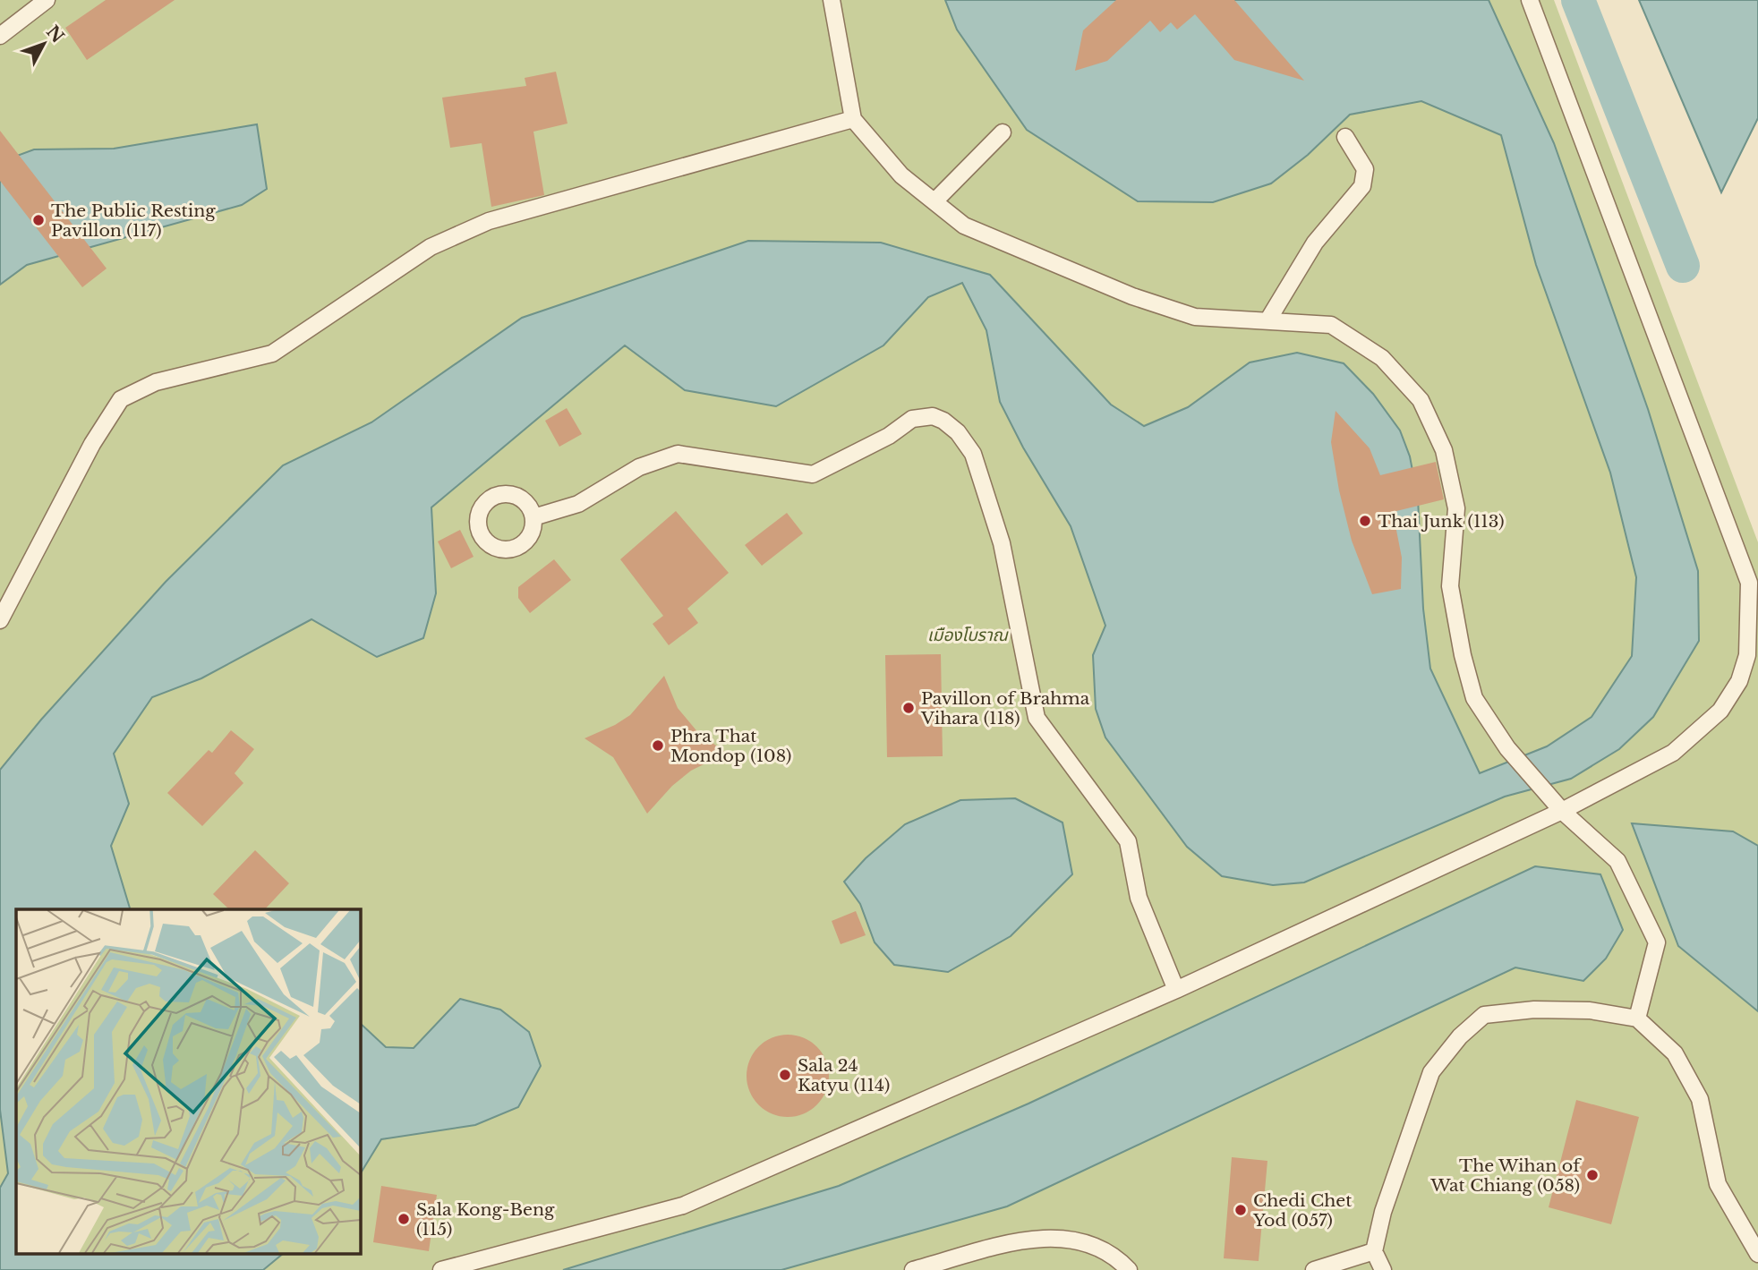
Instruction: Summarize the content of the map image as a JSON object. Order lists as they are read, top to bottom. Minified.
{"parks":["เมืองโบราณ"],"places":["The Public Resting Pavillon (117)","Thai Junk (113)","Pavillon of Brahma Vihara (118)","Phra That Mondop (108)","Sala 24 Katyu (114)","The Wihan of Wat Chiang (058)","Chedi Chet Yod (057)","Sala Kong-Beng (115)"],"north":"top right"}
